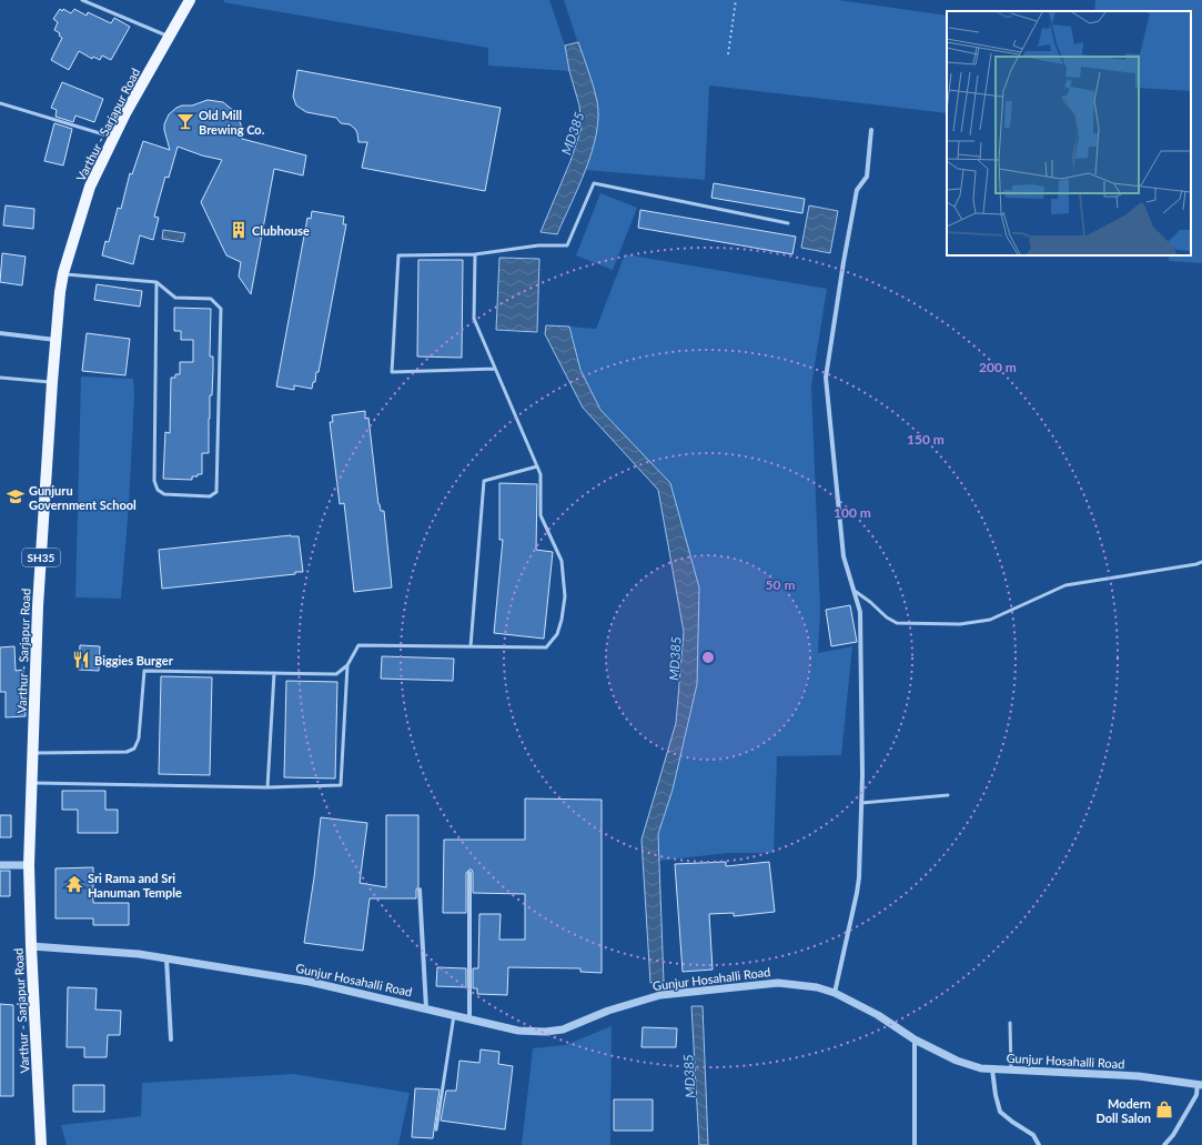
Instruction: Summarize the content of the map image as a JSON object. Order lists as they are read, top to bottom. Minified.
{"streets":{"main road":["Varthur - Sarjapur Road","SH35"],"street":["Gunjur Hosahalli Road"]},"crossings":[["Varthur - Sarjapur Road","Gunjur Hosahalli Road"]],"water":["MD385"],"places":{"bar":["Old Mill Brewing Co."],"building":["Clubhouse"],"school or university":["Gunjuru Government School"],"restaurant":["Biggies Burger"],"temple":["Sri Rama and Sri Hanuman Temple"],"shop":["Modern Doll Salon"]},"rings":["200 m","150 m","100 m","50 m"]}
